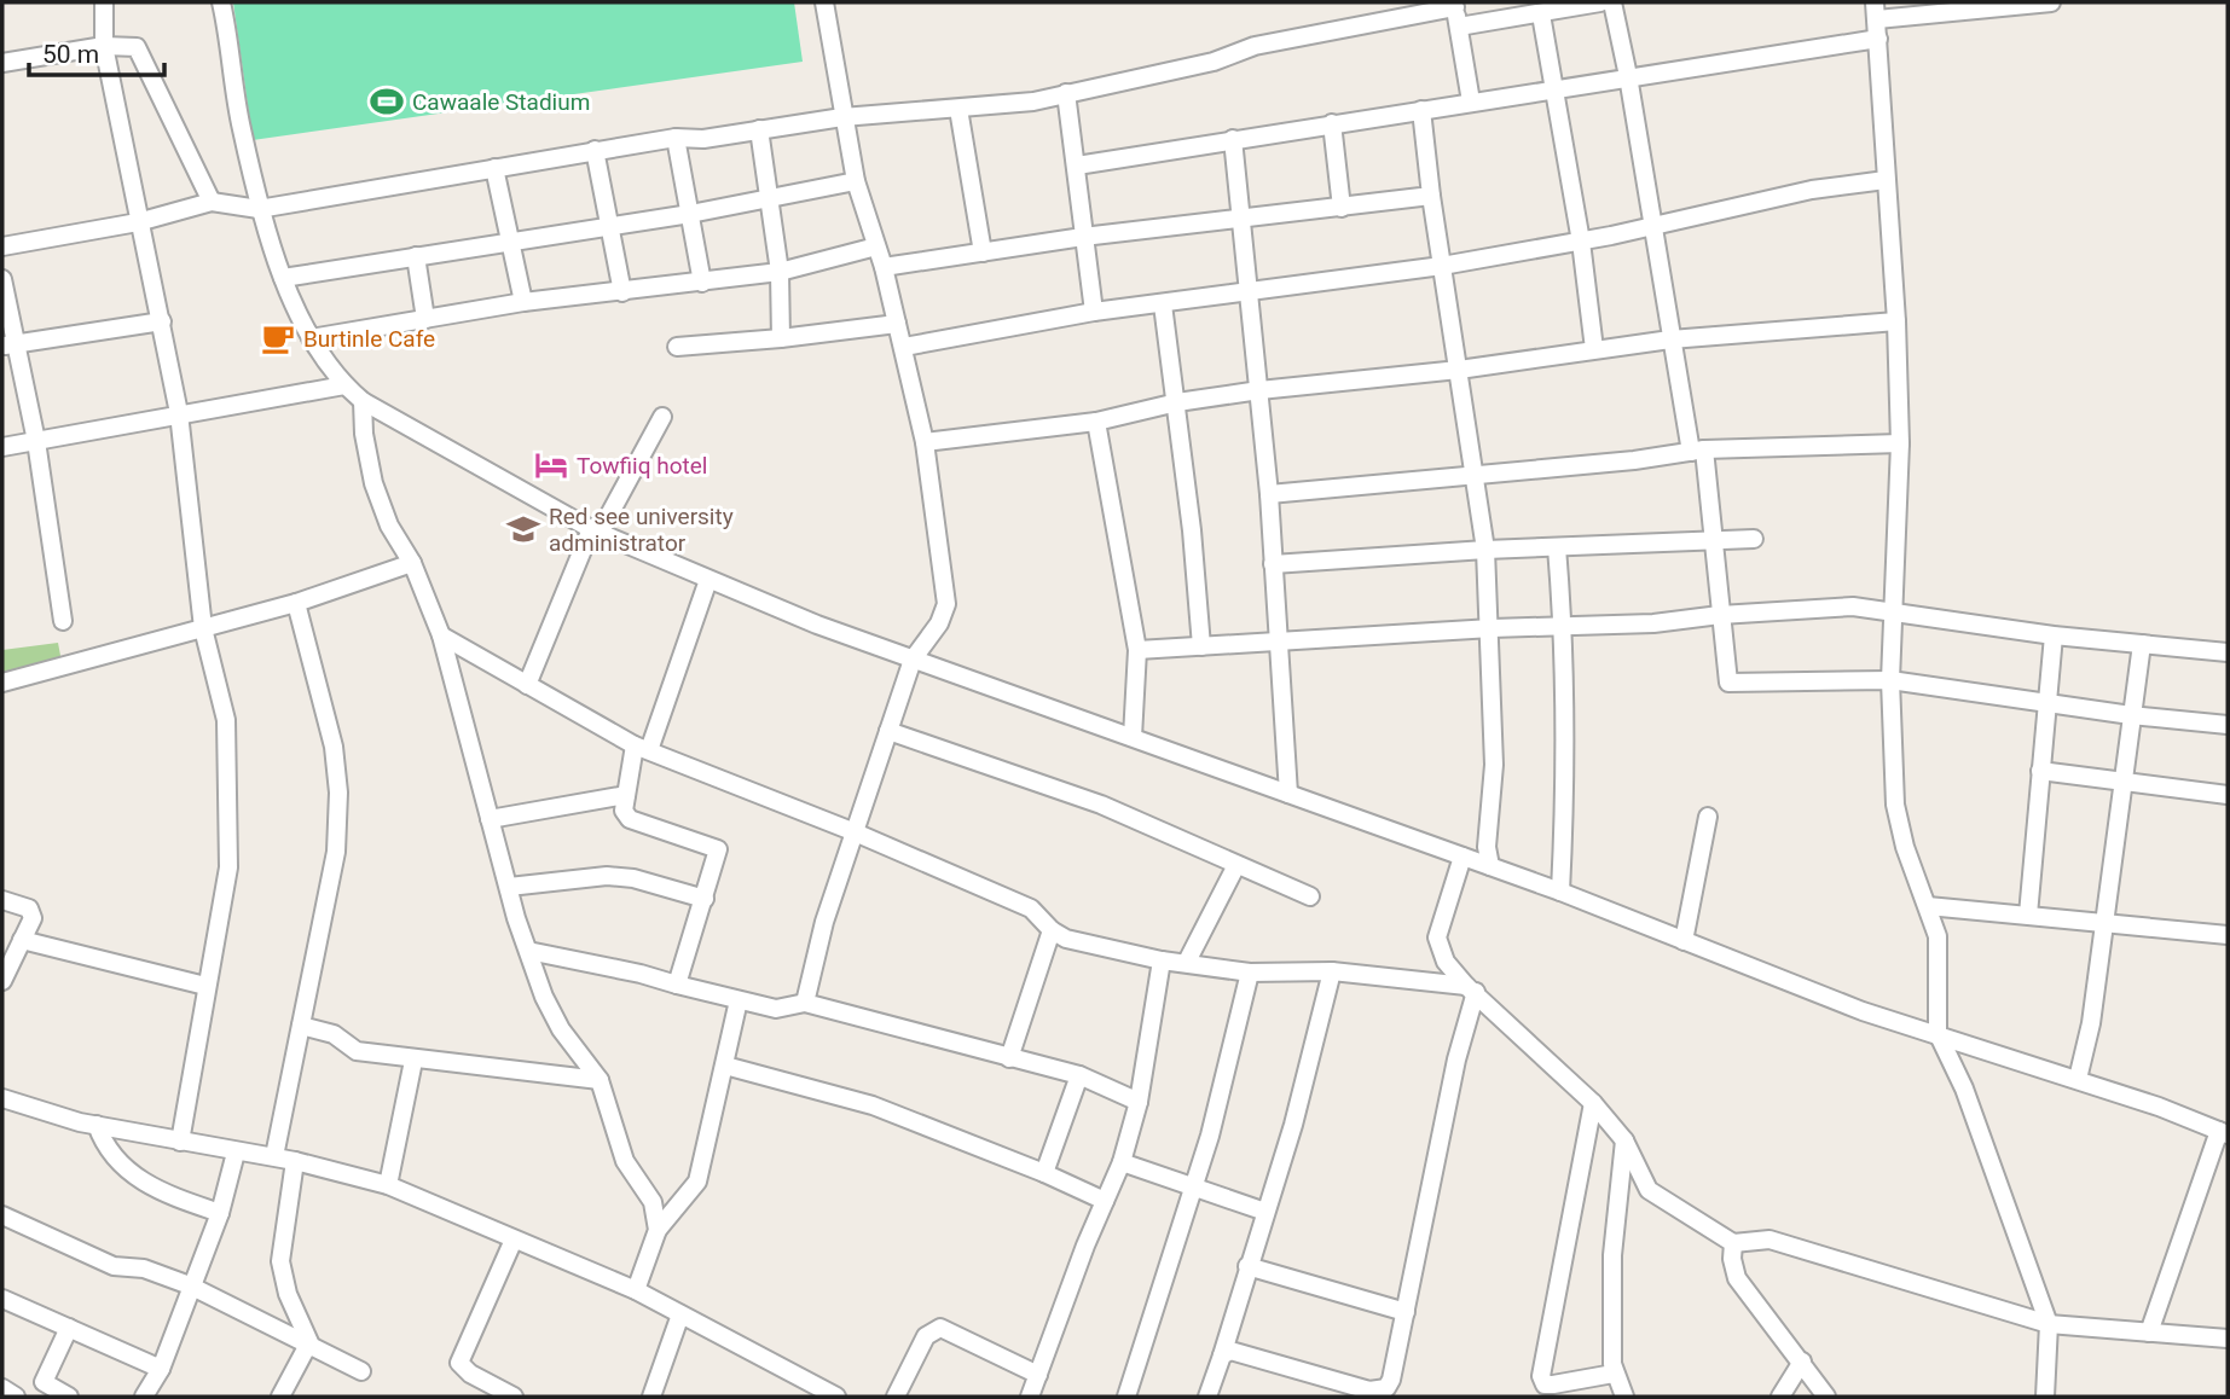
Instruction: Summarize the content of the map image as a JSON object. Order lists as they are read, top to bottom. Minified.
{"places":{"sports":["Cawaale Stadium"],"cafe":["Burtinle Cafe"],"hotel":["Towfiiq hotel"],"school or university":["Red see university administrator"]},"scale_bar":"50 m"}
